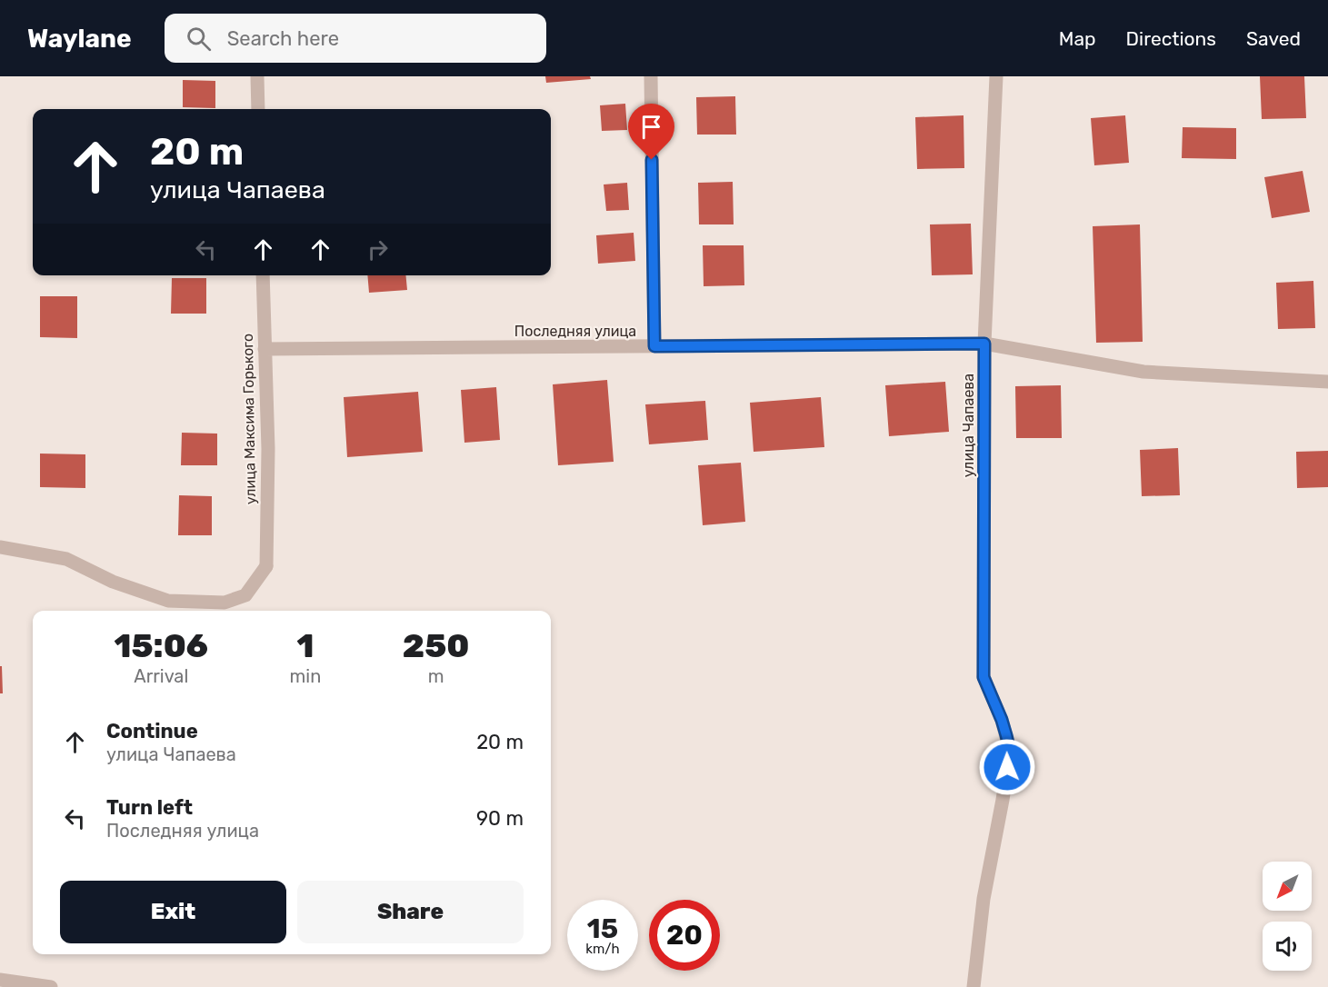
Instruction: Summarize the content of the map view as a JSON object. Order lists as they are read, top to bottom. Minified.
{"streets":{"street":["Последняя улица","улица Максима Горького","улица Чапаева"]},"crossings":[["Последняя улица","улица Максима Горького"],["Последняя улица","улица Чапаева"]],"north":"bottom left","page":{"header":"Waylane","search":"Search here","nav":["Map","Directions","Saved"],"turn":["20 m","улица Чапаева"],"eta":["15:06","Arrival","1","min","250","m"],"list":[{"name":"Continue","note":"улица Чапаева","value":"20 m"},{"name":"Turn left","note":"Последняя улица","value":"90 m"}],"buttons":["Exit","Share"],"speed":"15 km/h","limit":"20"}}
